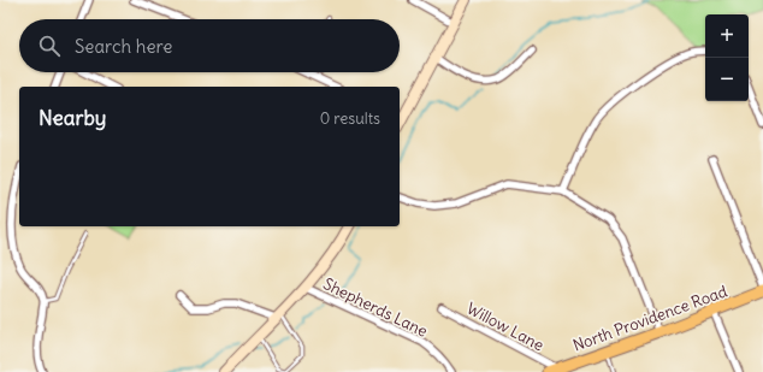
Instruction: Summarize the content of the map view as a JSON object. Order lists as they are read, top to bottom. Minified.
{"streets":{"main road":["North Providence Road"],"street":["Shepherds Lane","Willow Lane"]},"crossings":[["North Providence Road","Willow Lane"]],"page":{"map_buttons":["+","−"],"search":"Search here","heading":["Nearby","0 results"]}}
